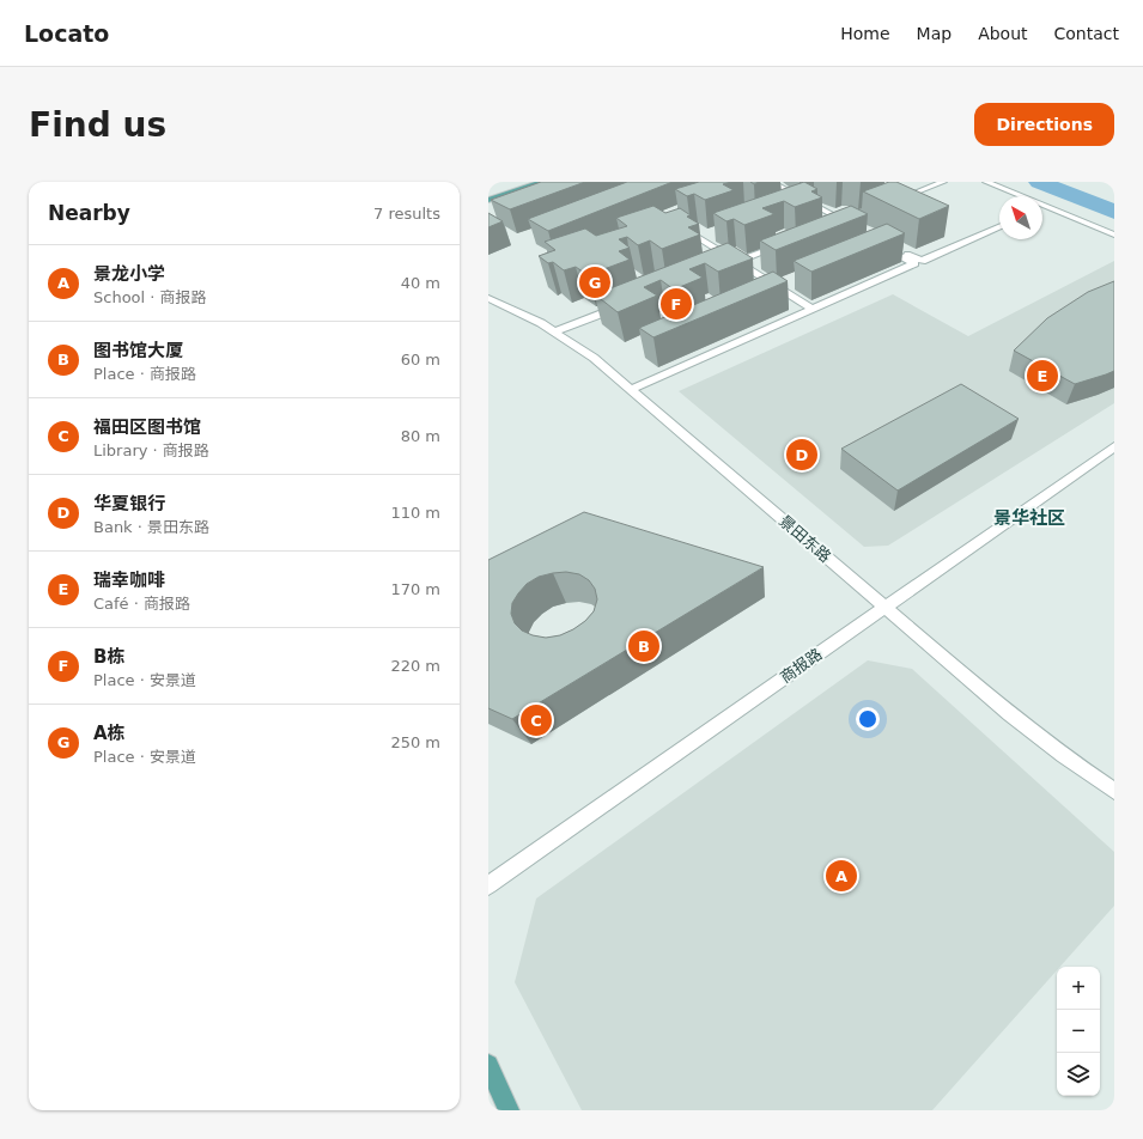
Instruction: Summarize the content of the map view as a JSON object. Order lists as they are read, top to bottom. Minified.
{"streets":{"street":["景田东路","商报路"]},"crossings":[["景田东路","商报路"]],"districts":["景华社区"],"north":"top left","page":{"header":"Locato","nav":["Home","Map","About","Contact"],"buttons":"Directions","title":"Find us","heading":["Nearby","7 results"],"list":[{"mark":"A","name":"景龙小学","note":"School · 商报路","value":"40 m"},{"mark":"B","name":"图书馆大厦","note":"Place · 商报路","value":"60 m"},{"mark":"C","name":"福田区图书馆","note":"Library · 商报路","value":"80 m"},{"mark":"D","name":"华夏银行","note":"Bank · 景田东路","value":"110 m"},{"mark":"E","name":"瑞幸咖啡","note":"Café · 商报路","value":"170 m"},{"mark":"F","name":"B栋","note":"Place · 安景道","value":"220 m"},{"mark":"G","name":"A栋","note":"Place · 安景道","value":"250 m"}],"pins":["G","F","E","D","B","C","A"],"map_buttons":["+","−"]}}
